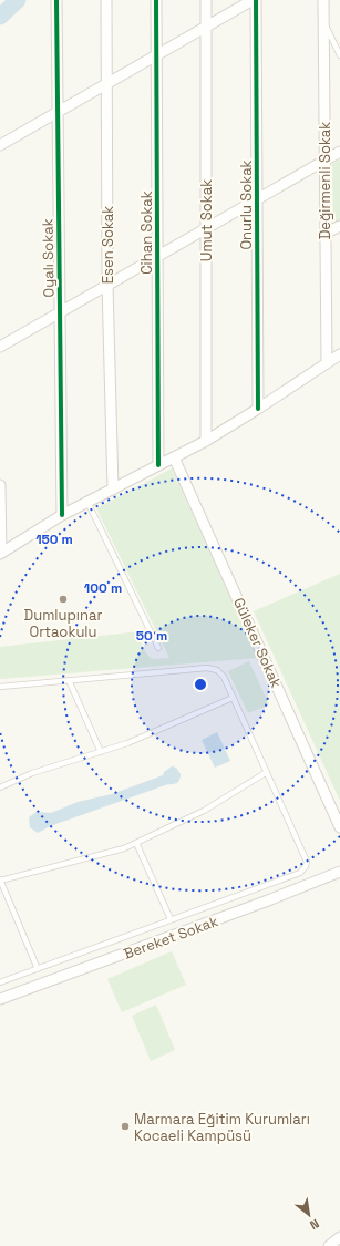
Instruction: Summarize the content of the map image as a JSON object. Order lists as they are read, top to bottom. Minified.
{"streets":{"street":["Değirmenli Sokak","Onurlu Sokak","Umut Sokak","Cihan Sokak","Esen Sokak","Oyalı Sokak","Güleker Sokak","Bereket Sokak"]},"places":["Dumlupınar Ortaokulu","Marmara Eğitim Kurumları Kocaeli Kampüsü"],"north":"bottom right","rings":["150 m","100 m","50 m"]}
